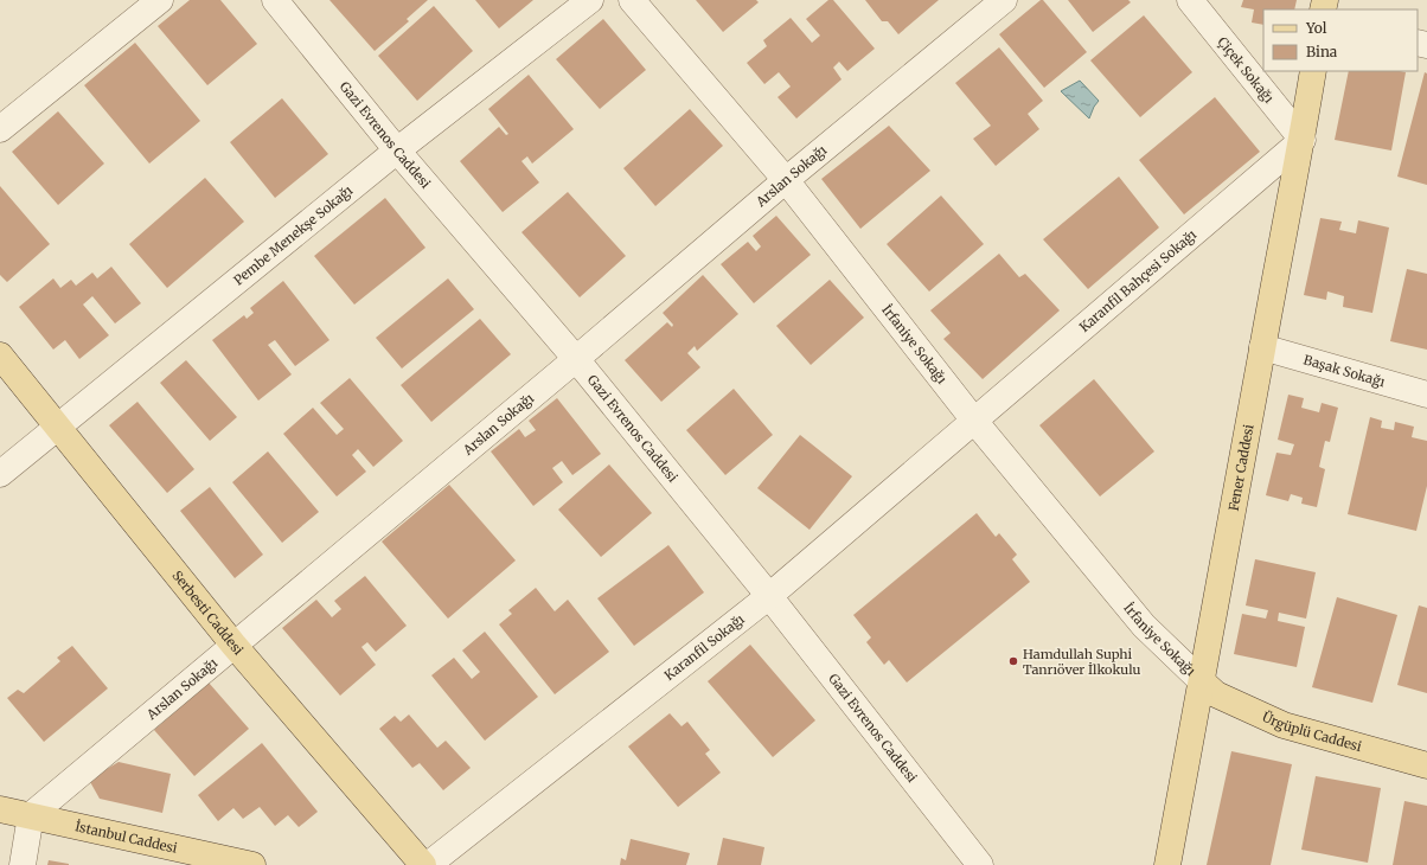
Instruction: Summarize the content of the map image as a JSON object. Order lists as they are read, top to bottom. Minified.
{"streets":{"main road":["Fener Caddesi","Serbesti Caddesi","Ürgüplü Caddesi","İstanbul Caddesi"],"street":["Çiçek Sokağı","Gazi Evrenos Caddesi","Arslan Sokağı","Pembe Menekşe Sokağı","Karanfil Bahçesi Sokağı","İrfaniye Sokağı","Başak Sokağı","Karanfil Sokağı"]},"crossings":[["Çiçek Sokağı","Karanfil Bahçesi Sokağı"],["Çiçek Sokağı","Fener Caddesi"],["Gazi Evrenos Caddesi","Arslan Sokağı"],["Gazi Evrenos Caddesi","Pembe Menekşe Sokağı"],["Gazi Evrenos Caddesi","Karanfil Sokağı"],["Arslan Sokağı","İrfaniye Sokağı"],["Arslan Sokağı","Serbesti Caddesi"],["Arslan Sokağı","İstanbul Caddesi"],["Pembe Menekşe Sokağı","Serbesti Caddesi"],["Karanfil Bahçesi Sokağı","İrfaniye Sokağı"],["Karanfil Bahçesi Sokağı","Fener Caddesi"],["Karanfil Bahçesi Sokağı","Karanfil Sokağı"],["İrfaniye Sokağı","Fener Caddesi"],["İrfaniye Sokağı","Karanfil Sokağı"],["İrfaniye Sokağı","Ürgüplü Caddesi"],["Başak Sokağı","Fener Caddesi"],["Fener Caddesi","Ürgüplü Caddesi"]],"places":["Hamdullah Suphi Tanrıöver İlkokulu"],"legend":["Yol","Bina"]}
